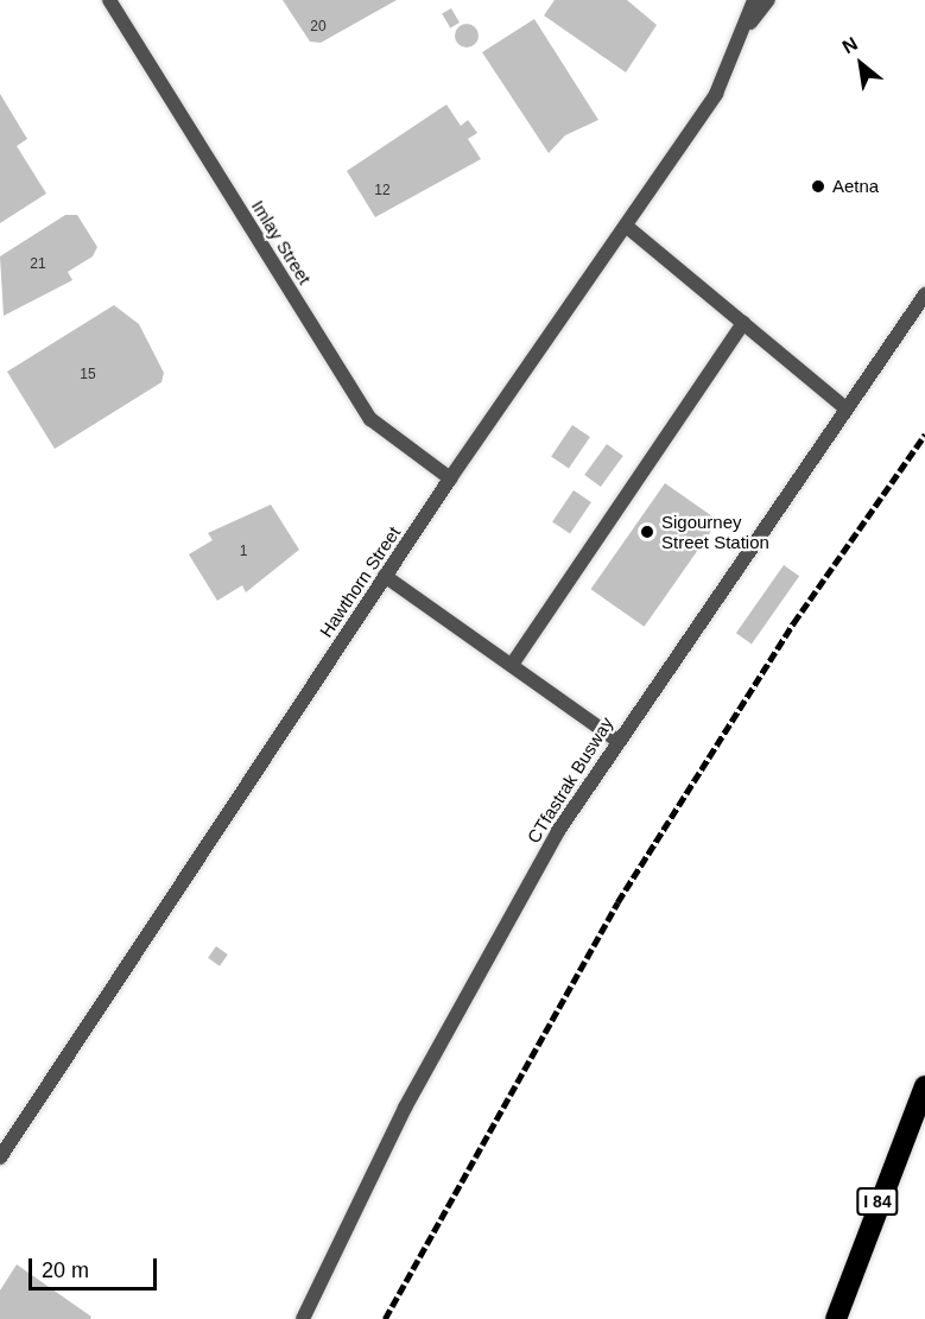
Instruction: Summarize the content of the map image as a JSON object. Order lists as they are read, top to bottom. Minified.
{"streets":{"highway":["I 84"],"street":["Imlay Street","Hawthorn Street","CTfastrak Busway"]},"crossings":[["Imlay Street","Hawthorn Street"]],"places":["Aetna","Sigourney Street Station"],"house_numbers":["20","12","21","15","1"],"scale_bar":"20 m","north":"top left"}
